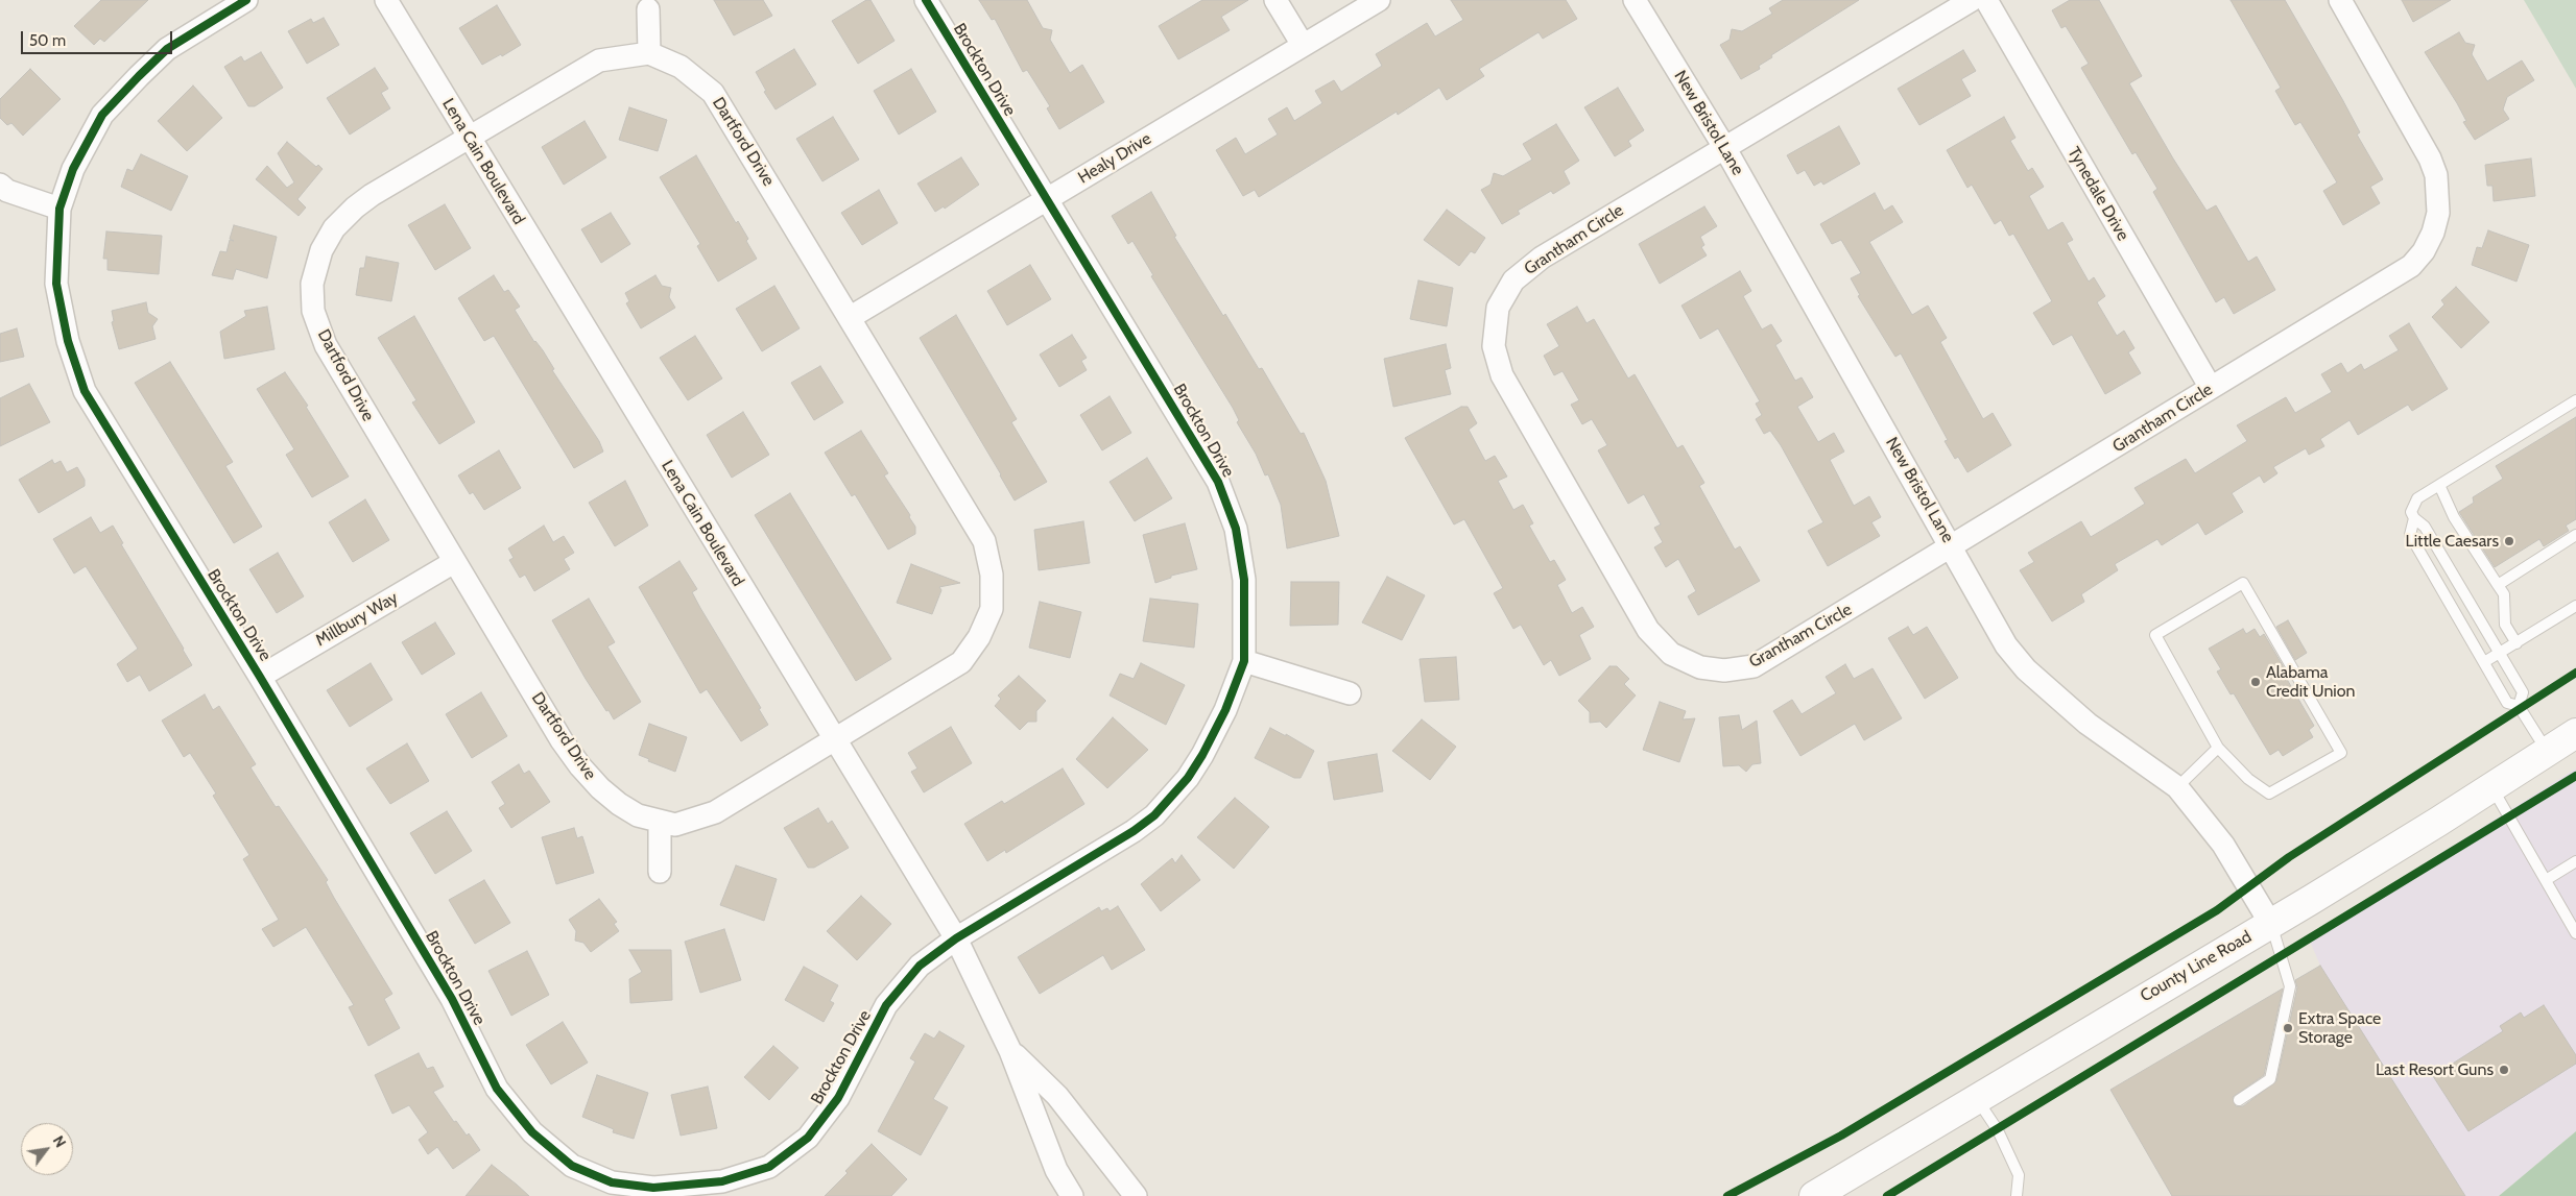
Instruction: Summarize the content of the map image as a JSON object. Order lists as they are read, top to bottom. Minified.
{"streets":{"main road":["County Line Road"],"street":["Brockton Drive","New Bristol Lane","Dartford Drive","Healy Drive","Lena Cain Boulevard","Tynedale Drive","Grantham Circle","Millbury Way"]},"crossings":[["Brockton Drive","Healy Drive"],["Brockton Drive","Lena Cain Boulevard"],["Brockton Drive","Millbury Way"],["New Bristol Lane","Grantham Circle"],["New Bristol Lane","County Line Road"],["Dartford Drive","Healy Drive"],["Dartford Drive","Lena Cain Boulevard"],["Dartford Drive","Millbury Way"],["Tynedale Drive","Grantham Circle"]],"places":["Little Caesars","Alabama Credit Union","Extra Space Storage","Last Resort Guns"],"scale_bar":"50 m","north":"top right"}
